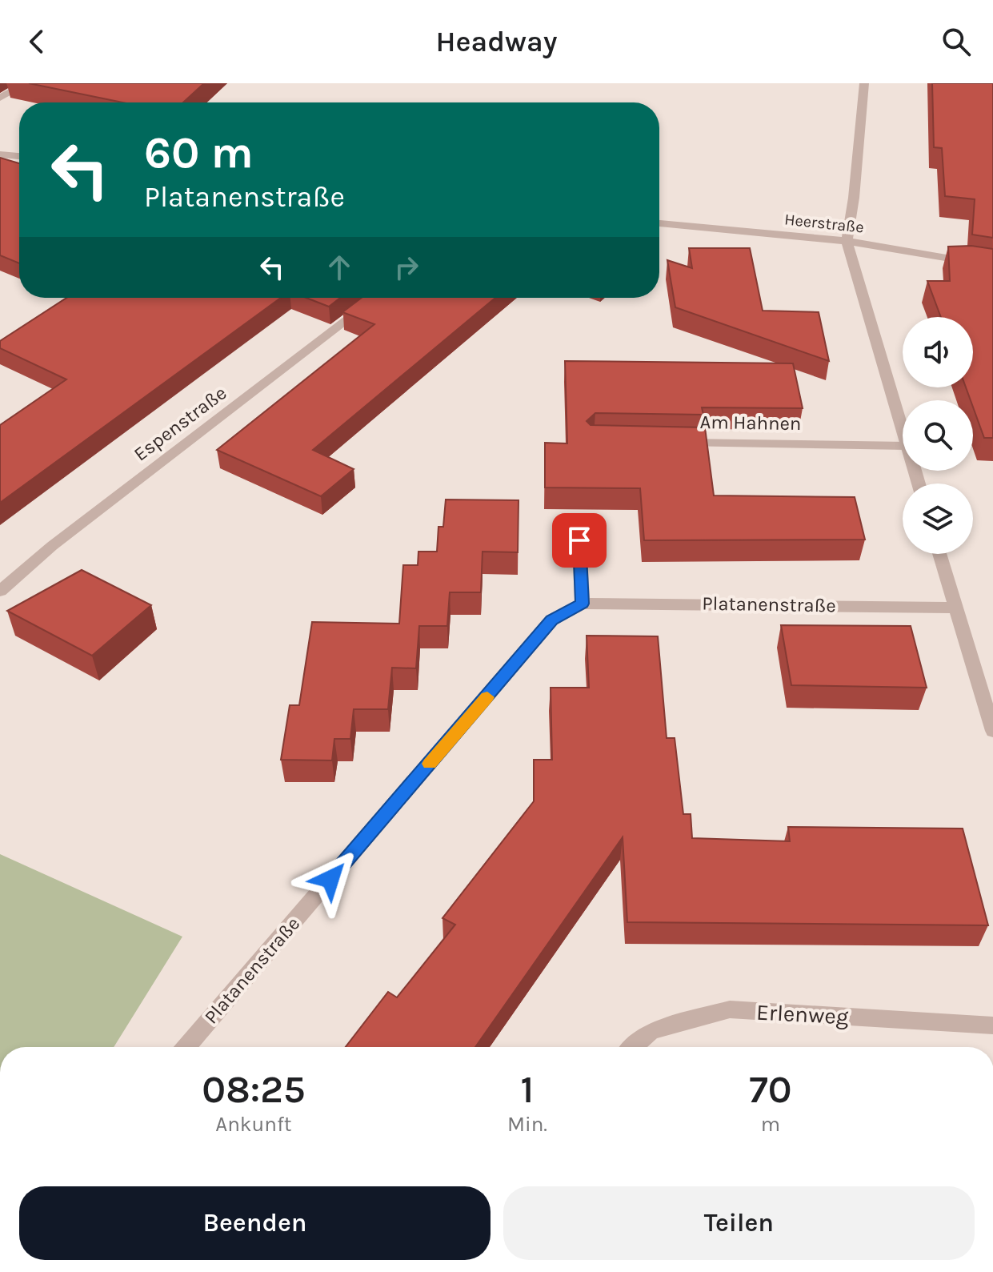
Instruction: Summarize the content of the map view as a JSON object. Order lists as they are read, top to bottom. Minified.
{"streets":{"street":["Heerstraße","Am Hahnen","Espenstraße","Platanenstraße","Erlenweg"]},"page":{"header":"Headway","turn":["60 m","Platanenstraße"],"eta":["08:25","Ankunft","1","Min.","70","m"],"buttons":["Beenden","Teilen"]}}
